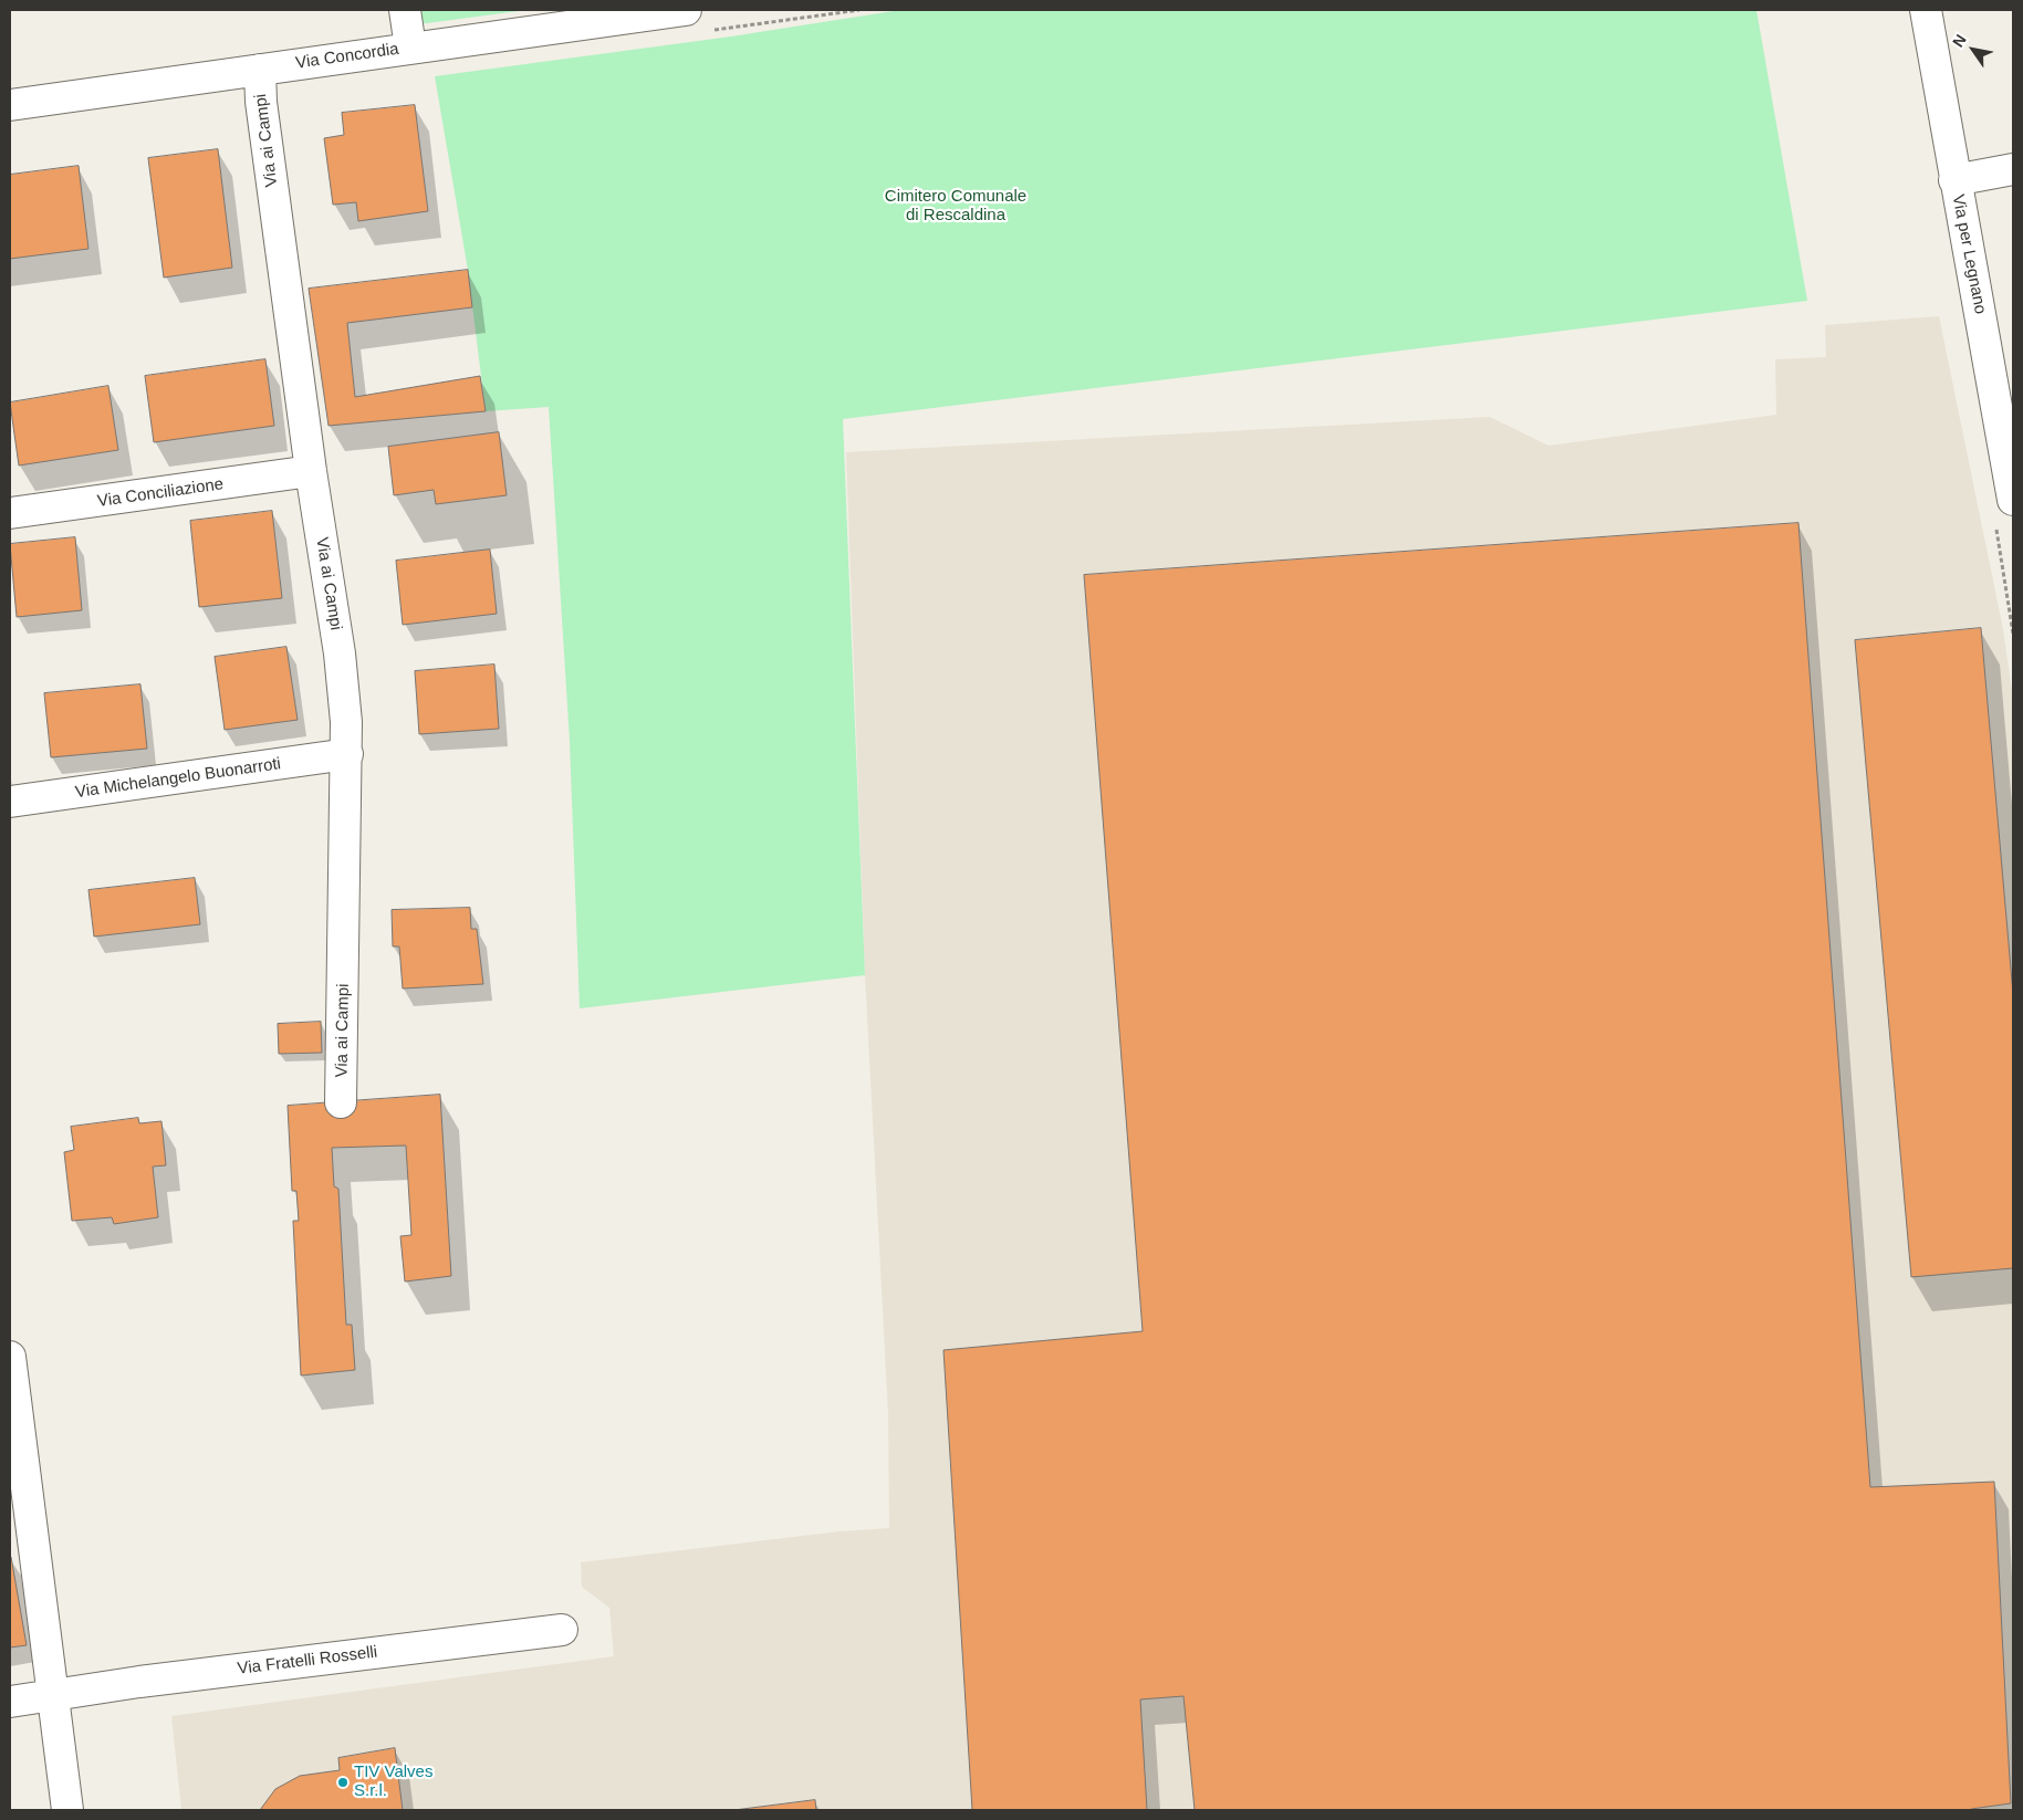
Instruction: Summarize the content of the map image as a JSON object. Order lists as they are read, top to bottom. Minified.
{"streets":{"street":["Via Concordia","Via ai Campi","Via per Legnano","Via Conciliazione","Via Michelangelo Buonarroti","Via Fratelli Rosselli"]},"crossings":[["Via Concordia","Via ai Campi"],["Via ai Campi","Via Conciliazione"],["Via ai Campi","Via Michelangelo Buonarroti"]],"parks":["Cimitero Comunale di Rescaldina"],"places":["TIV Valves S.r.l."],"north":"top left"}
